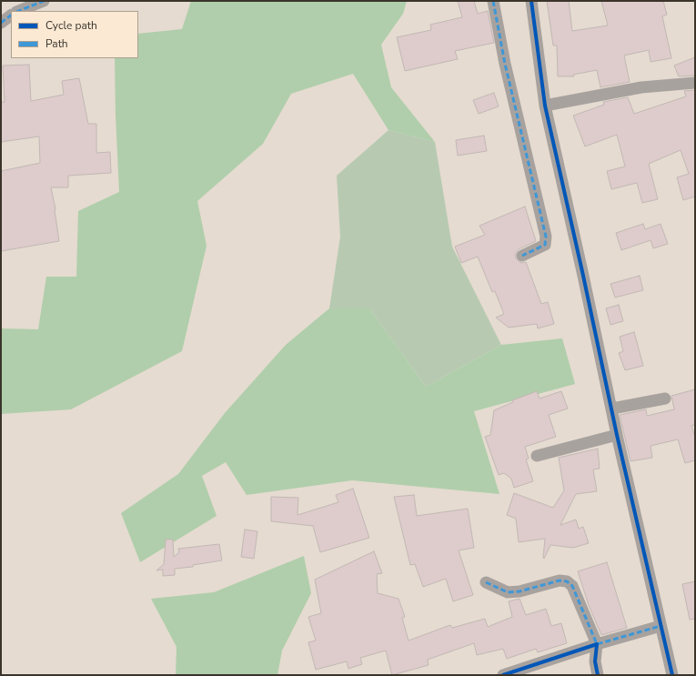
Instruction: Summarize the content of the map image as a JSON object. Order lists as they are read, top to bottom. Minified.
{"legend":["Cycle path","Path"]}
